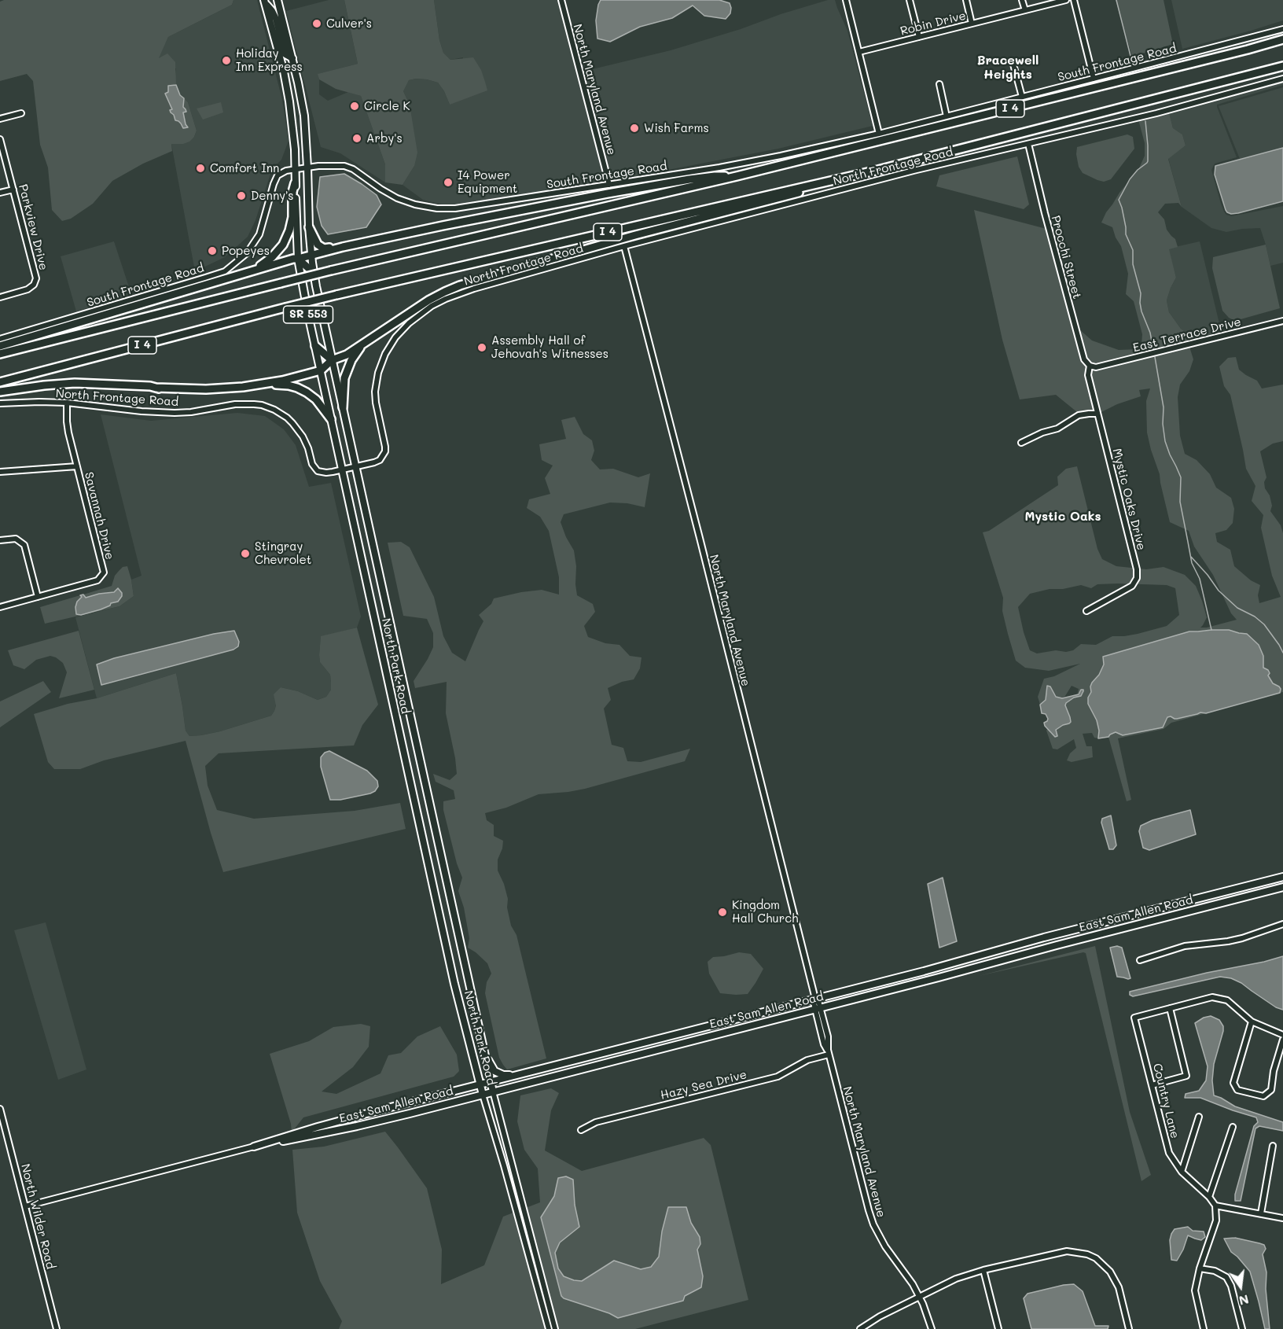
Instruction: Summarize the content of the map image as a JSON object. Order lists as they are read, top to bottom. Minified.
{"streets":{"highway":["I 4"],"main road":["SR 553","North Park Road","East Sam Allen Road"],"street":["Robin Drive","South Frontage Road","North Maryland Avenue","North Frontage Road","Parkview Drive","Procchi Street","East Terrace Drive","Mystic Oaks Drive","Savannah Drive","Hazy Sea Drive","Country Lane","North Wilder Road"]},"crossings":[["South Frontage Road","North Maryland Avenue"],["South Frontage Road","North Park Road"],["North Maryland Avenue","North Frontage Road"],["North Maryland Avenue","East Sam Allen Road"],["North Maryland Avenue","Hazy Sea Drive"],["North Frontage Road","Procchi Street"],["North Frontage Road","North Park Road"],["Procchi Street","East Terrace Drive"],["Procchi Street","Mystic Oaks Drive"],["East Terrace Drive","Mystic Oaks Drive"],["North Park Road","East Sam Allen Road"],["East Sam Allen Road","North Wilder Road"]],"districts":["Bracewell Heights","Mystic Oaks"],"places":["Culver's","Holiday Inn Express","Circle K","Wish Farms","Arby's","Comfort Inn","I4 Power Equipment","Denny's","Popeyes","Assembly Hall of Jehovah's Witnesses","Stingray Chevrolet","Kingdom Hall Church"],"north":"bottom"}
